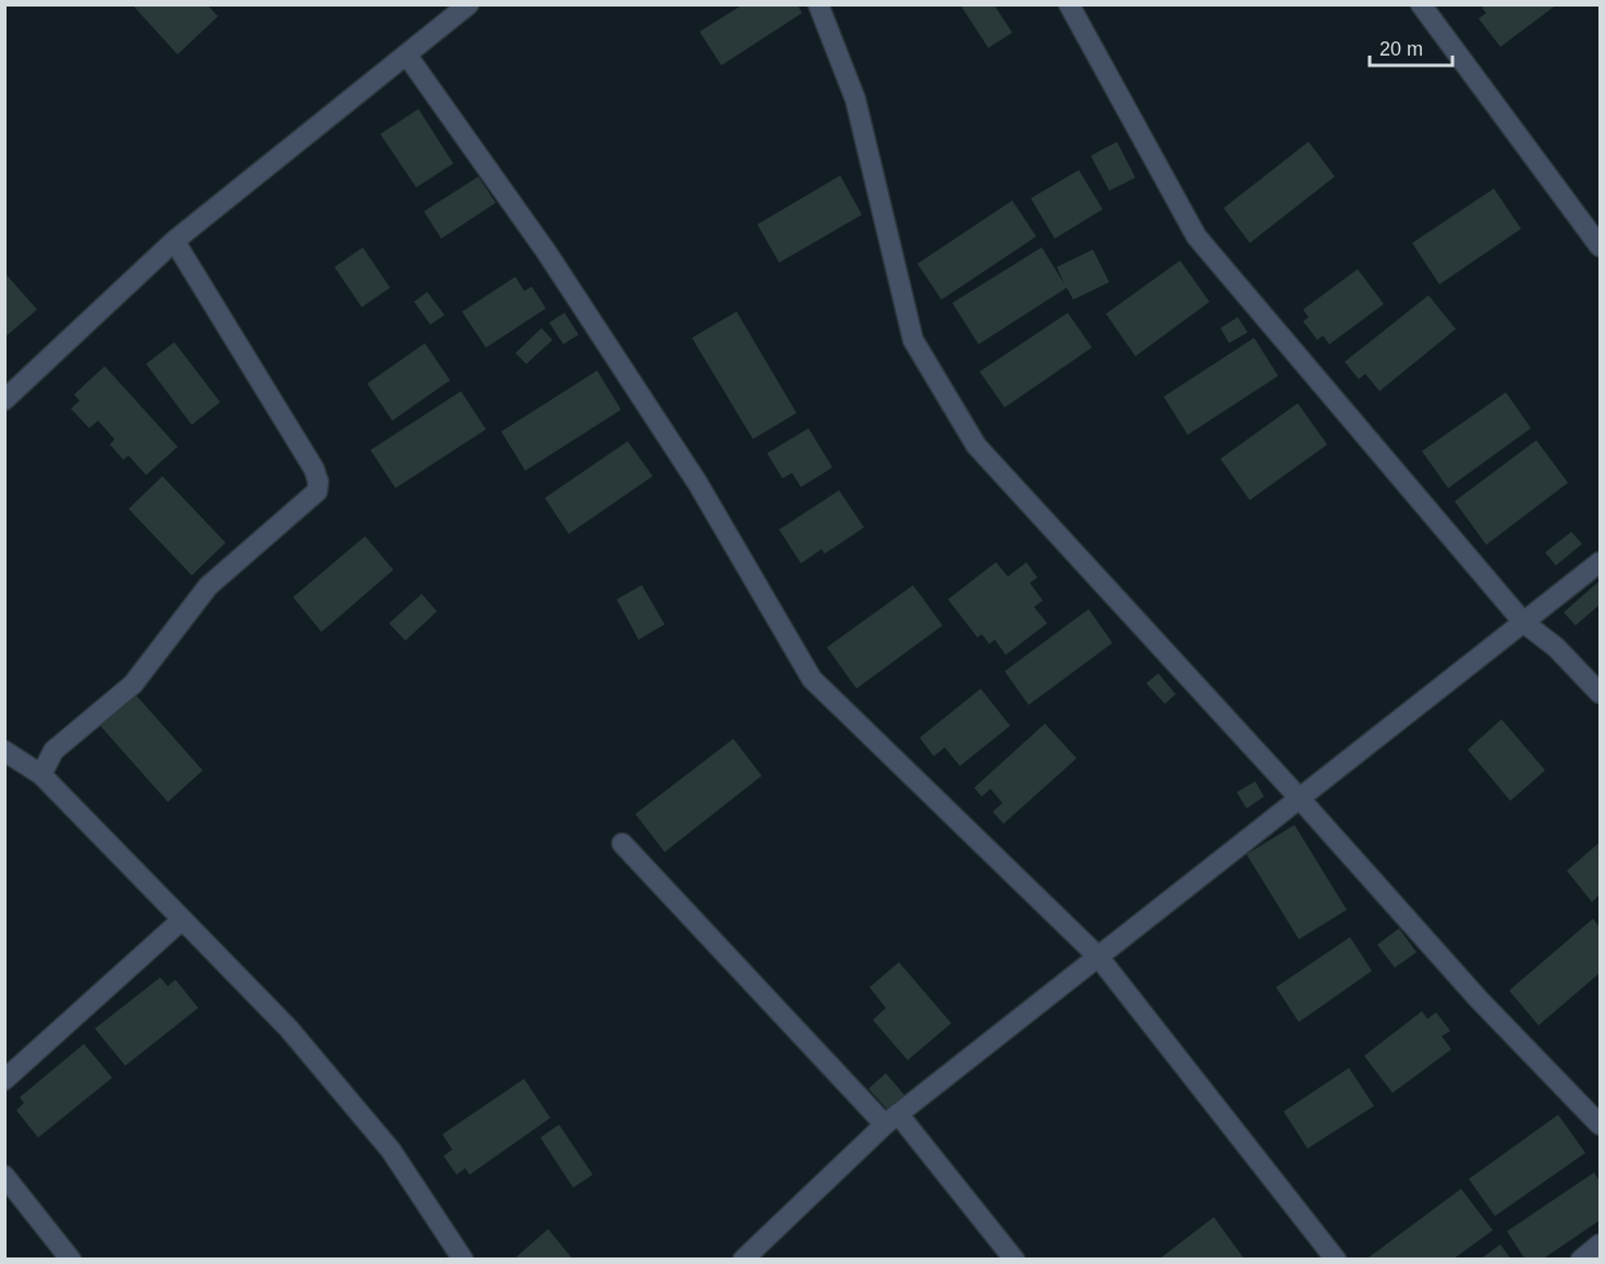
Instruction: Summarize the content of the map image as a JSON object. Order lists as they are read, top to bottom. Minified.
{"scale_bar":"20 m"}
